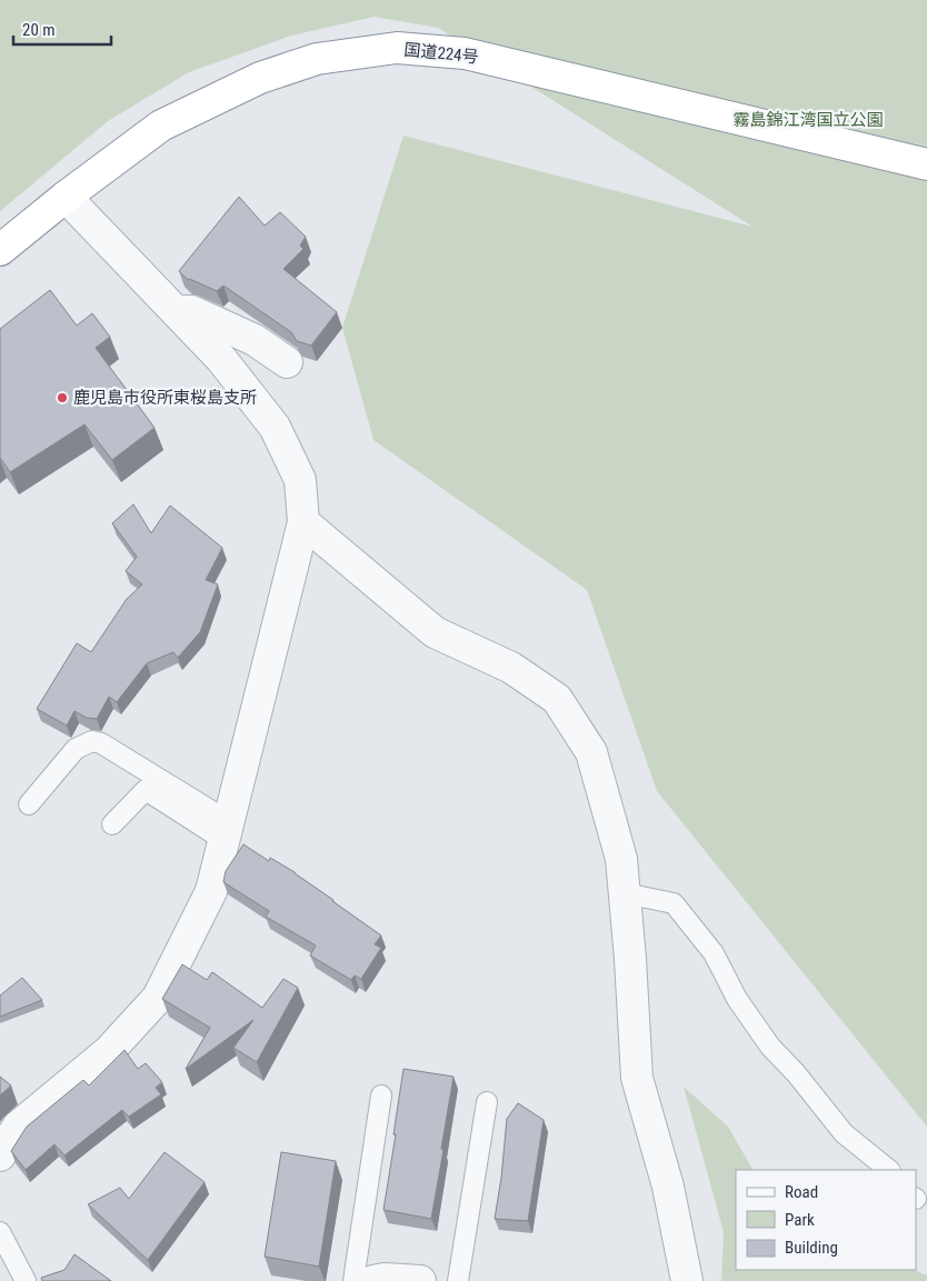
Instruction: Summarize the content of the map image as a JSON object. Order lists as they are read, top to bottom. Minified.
{"streets":{"highway":["国道224号"]},"parks":["霧島錦江湾国立公園"],"places":["鹿児島市役所東桜島支所"],"legend":["Road","Park","Building"],"scale_bar":"20 m"}
